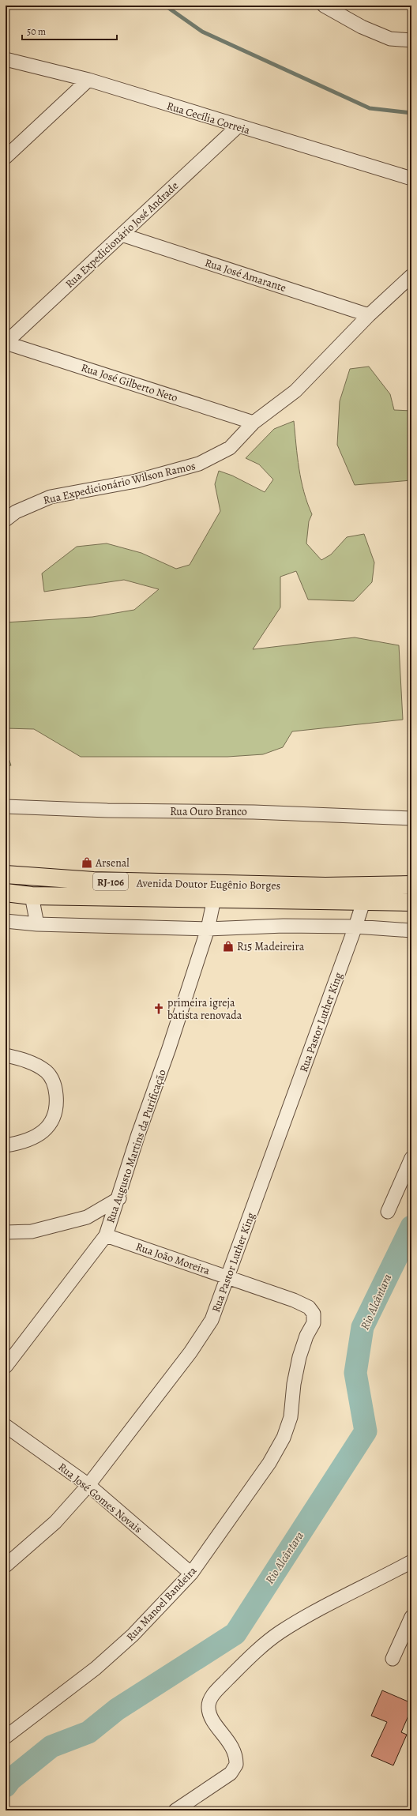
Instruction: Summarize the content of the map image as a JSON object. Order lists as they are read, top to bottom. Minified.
{"streets":{"highway":["RJ-106","Avenida Doutor Eugênio Borges"],"street":["Rua Cecília Correia","Rua Expedicionário José Andrade","Rua José Amarante","Rua José Gilberto Neto","Rua Expedicionário Wilson Ramos","Rua Ouro Branco","Rua Pastor Luther King","Rua Augusto Martins da Purificação","Rua João Moreira","Rua José Gomes Novais","Rua Manoel Bandeira"]},"crossings":[["Rua Cecília Correia","Rua Expedicionário José Andrade"],["Rua Expedicionário José Andrade","Rua José Amarante"],["Rua Expedicionário José Andrade","Rua José Gilberto Neto"],["Rua José Amarante","Rua Expedicionário Wilson Ramos"],["Rua José Gilberto Neto","Rua Expedicionário Wilson Ramos"],["Avenida Doutor Eugênio Borges","Rua Pastor Luther King"],["Avenida Doutor Eugênio Borges","Rua Augusto Martins da Purificação"],["Rua Pastor Luther King","Rua João Moreira"],["Rua Pastor Luther King","Rua José Gomes Novais"],["Rua Augusto Martins da Purificação","Rua João Moreira"],["Rua João Moreira","Rua Manoel Bandeira"],["Rua José Gomes Novais","Rua Manoel Bandeira"]],"water":["Rio Alcântara"],"places":{"shop":["Arsenal","R15 Madeireira"],"church":["primeira igreja batista renovada"]},"scale_bar":"50 m"}
